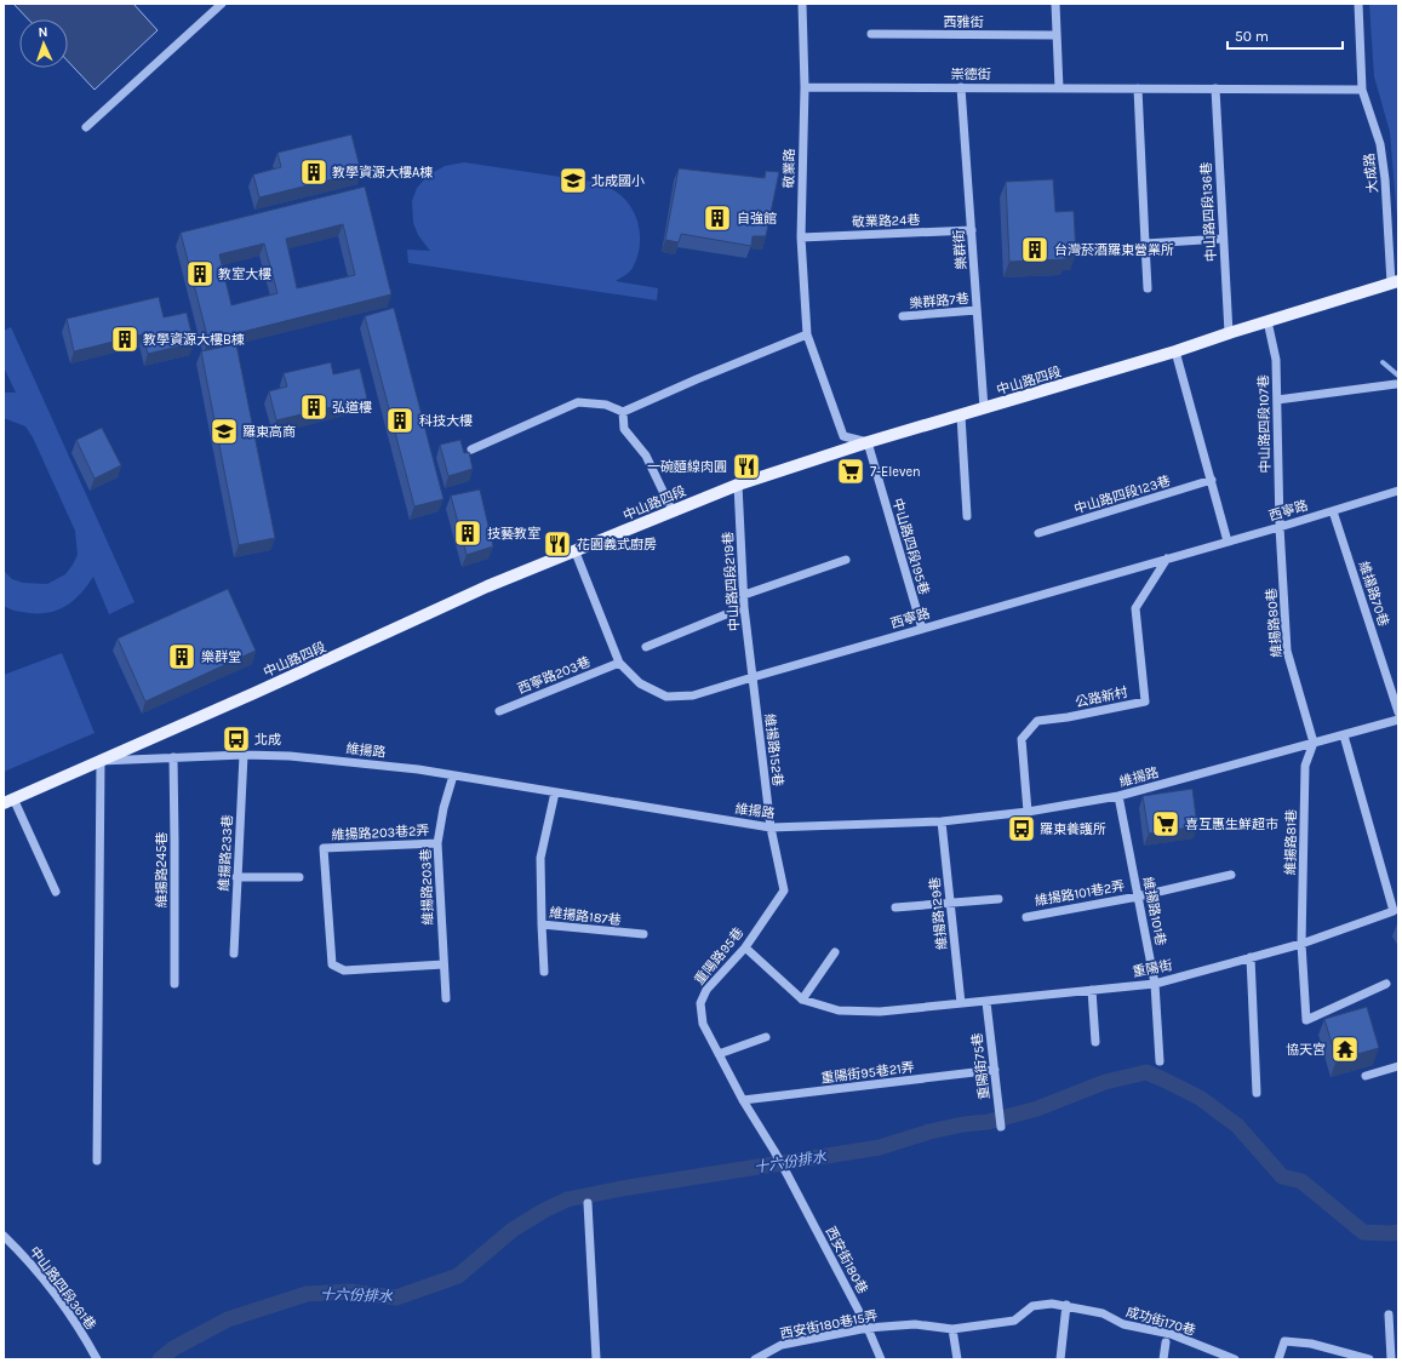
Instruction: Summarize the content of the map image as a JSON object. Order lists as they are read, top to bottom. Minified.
{"streets":{"main road":["中山路四段"],"street":["西雅街","崇德街","敬業路","大成路","中山路四段136巷","敬業路24巷","樂群街","樂群路7巷","中山路四段107巷","中山路四段123巷","西寧路","中山路四段195巷","中山路四段219巷","維揚路70巷","維揚路80巷","西寧路203巷","公路新村","維揚路","維揚路152巷","維揚路203巷2弄","維揚路81巷","維揚路233巷","維揚路245巷","維揚路203巷","維揚路101巷2弄","維揚路101巷","維揚路129巷","維揚路187巷","重陽路95巷","重陽街","重陽街75巷","重陽街95巷21弄","西安街180巷","中山路四段361巷","成功街170巷","西安街180巷15弄"]},"crossings":[["崇德街","敬業路"],["崇德街","大成路"],["崇德街","中山路四段136巷"],["崇德街","樂群街"],["敬業路","敬業路24巷"],["敬業路","中山路四段"],["敬業路","中山路四段195巷"],["大成路","中山路四段"],["中山路四段136巷","中山路四段"],["敬業路24巷","樂群街"],["樂群街","樂群路7巷"],["樂群街","中山路四段"],["中山路四段","中山路四段107巷"],["中山路四段","西寧路"],["中山路四段","中山路四段195巷"],["中山路四段","中山路四段219巷"],["中山路四段","維揚路"],["中山路四段107巷","西寧路"],["中山路四段107巷","維揚路80巷"],["西寧路","中山路四段195巷"],["西寧路","中山路四段219巷"],["西寧路","維揚路70巷"],["西寧路","維揚路80巷"],["西寧路","西寧路203巷"],["西寧路","公路新村"],["西寧路","維揚路152巷"],["中山路四段219巷","維揚路152巷"],["維揚路80巷","維揚路"],["維揚路80巷","維揚路81巷"],["公路新村","維揚路"],["維揚路","維揚路152巷"],["維揚路","維揚路81巷"],["維揚路","維揚路233巷"],["維揚路","維揚路245巷"],["維揚路","維揚路203巷"],["維揚路","維揚路101巷"],["維揚路","維揚路129巷"],["維揚路","維揚路187巷"],["維揚路","重陽路95巷"],["維揚路","重陽街"],["維揚路152巷","重陽路95巷"],["維揚路203巷2弄","維揚路203巷"],["維揚路81巷","重陽街"],["維揚路101巷2弄","維揚路101巷"],["維揚路101巷","重陽街"],["維揚路129巷","重陽街"],["重陽路95巷","重陽街"],["重陽路95巷","重陽街95巷21弄"],["重陽路95巷","西安街180巷"],["重陽街","重陽街75巷"],["重陽街75巷","重陽街95巷21弄"],["西安街180巷","西安街180巷15弄"],["成功街170巷","西安街180巷15弄"]],"water":["十六份排水"],"places":{"building":["教學資源大樓A棟","自強館","台灣菸酒羅東營業所","教室大樓","教學資源大樓B棟","弘道樓","科技大樓","技藝教室","樂群堂"],"school or university":["北成國小","羅東高商"],"restaurant":["一碗麵線肉圓","花園義式廚房"],"supermarket":["7-Eleven","喜互惠生鮮超市"],"bus stop":["北成","羅東養護所"],"temple":["協天宮"]},"scale_bar":"50 m","north":"top"}
